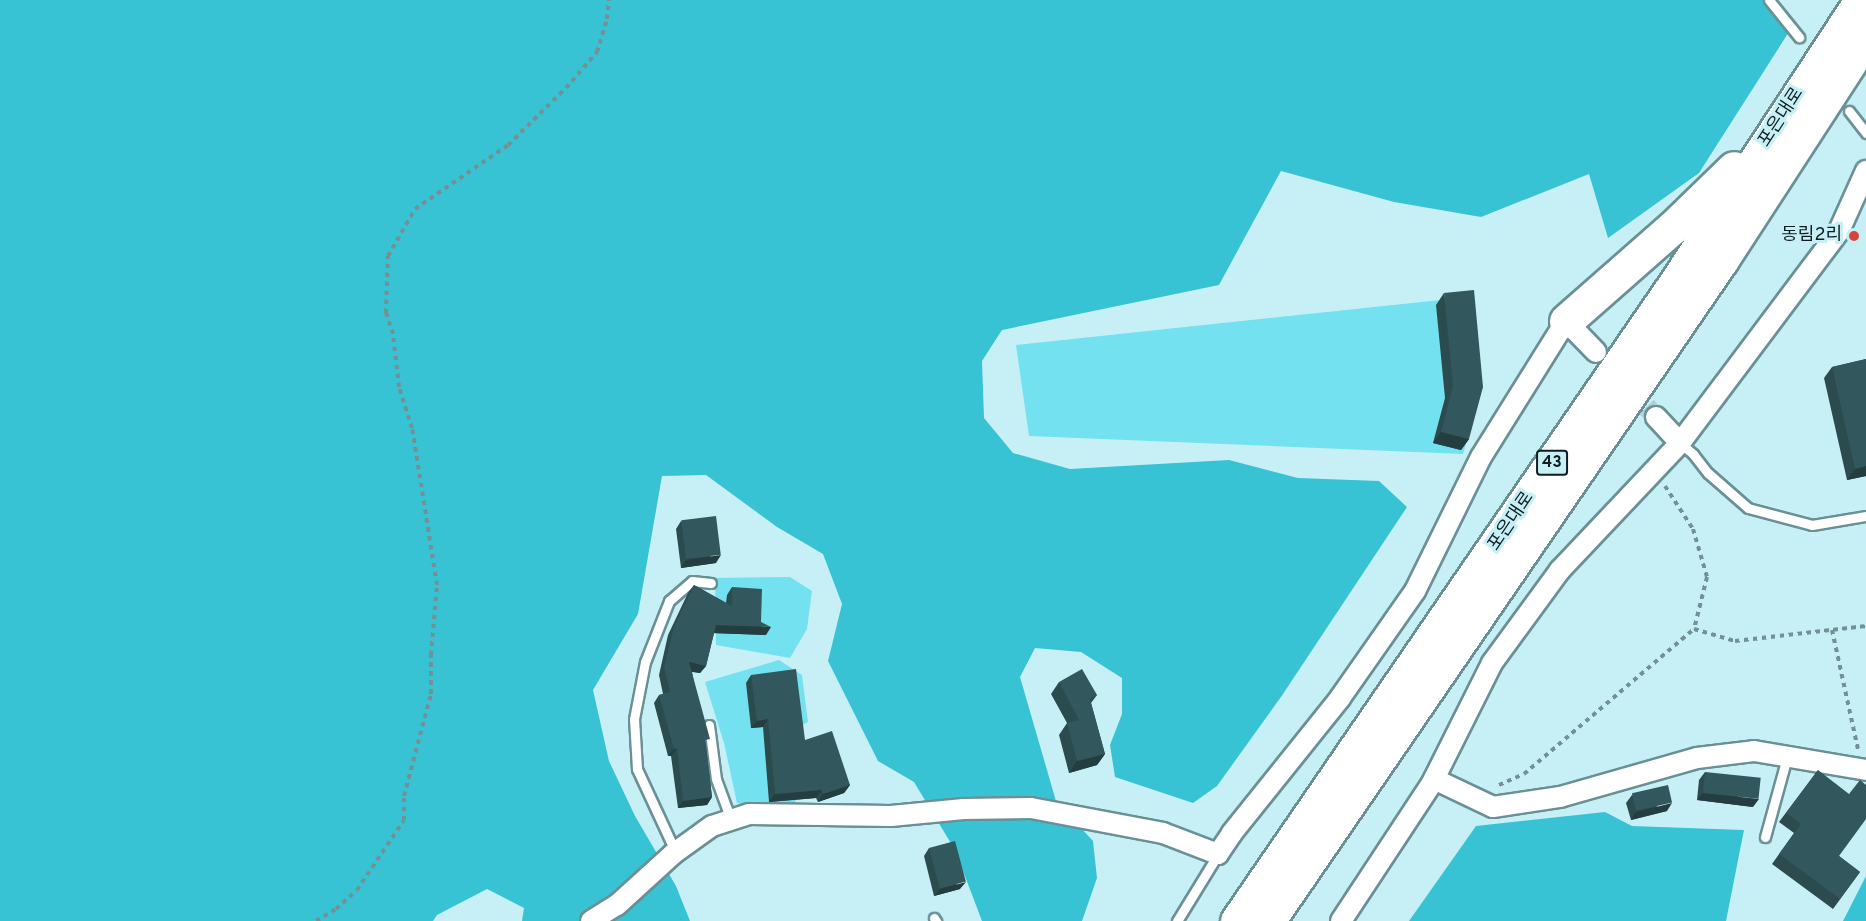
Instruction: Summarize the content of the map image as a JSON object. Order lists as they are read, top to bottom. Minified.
{"streets":{"highway":["포은대로","43"]},"places":["동림2리"]}
